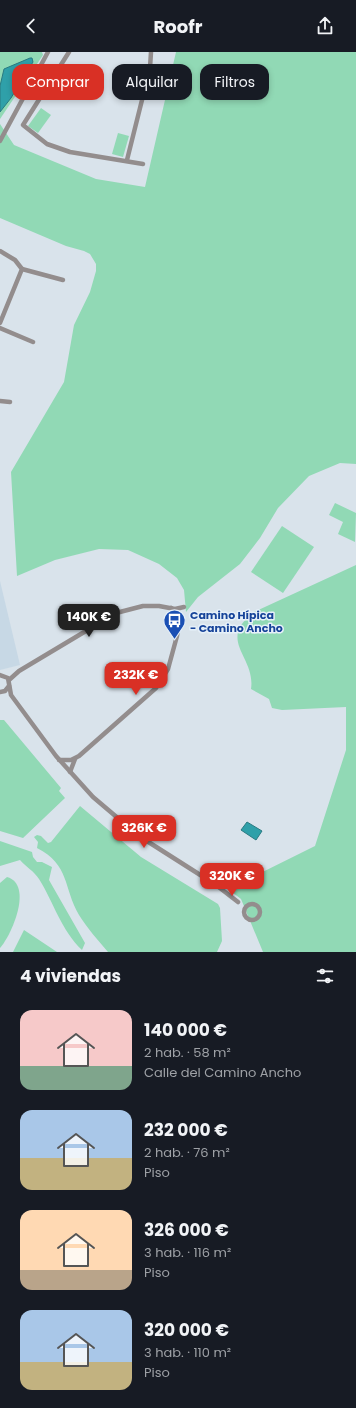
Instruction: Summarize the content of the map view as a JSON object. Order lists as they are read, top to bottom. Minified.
{"places":{"bus stop":["Camino Hípica - Camino Ancho"]},"page":{"header":"Roofr","chip":["Comprar","Alquilar","Filtros"],"price":["140K €","232K €","326K €","320K €"],"heading":"4 viviendas","list":[{"name":"140 000 €","note":"2 hab. · 58 m² · Calle del Camino Ancho"},{"name":"232 000 €","note":"2 hab. · 76 m² · Piso"},{"name":"326 000 €","note":"3 hab. · 116 m² · Piso"},{"name":"320 000 €","note":"3 hab. · 110 m² · Piso"}]}}
